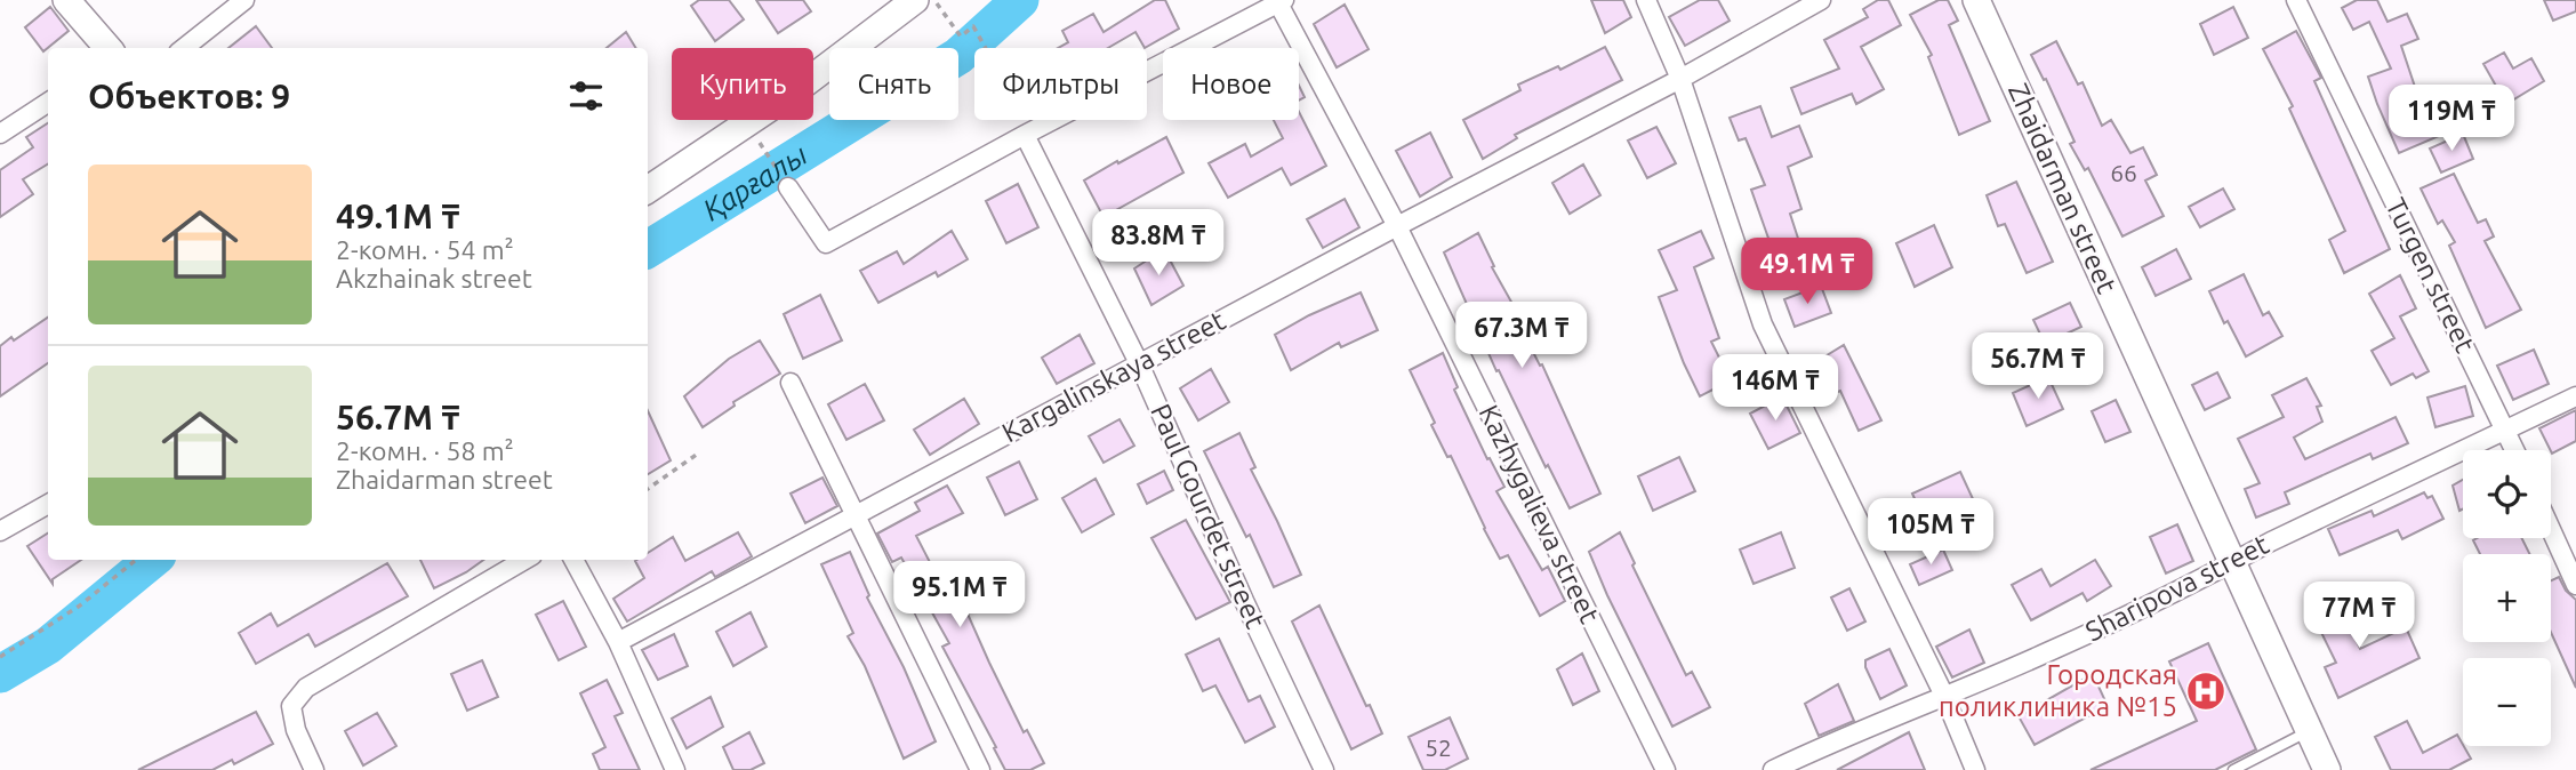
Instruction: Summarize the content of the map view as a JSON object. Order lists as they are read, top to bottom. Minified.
{"streets":{"street":["Zhaidarman street","Turgen street","Kargalinskaya street","Kazhygalieva street","Paul Gourdet street","Sharipova street"]},"crossings":[["Zhaidarman street","Sharipova street"],["Turgen street","Sharipova street"],["Kargalinskaya street","Kazhygalieva street"],["Kargalinskaya street","Paul Gourdet street"]],"water":["Қарғалы"],"places":{"hospital":["Городская поликлиника №15"]},"house_numbers":["66","52"],"page":{"chip":["Купить","Снять","Фильтры","Новое"],"heading":"Объектов: 9","price":["119M ₸","83.8M ₸","49.1M ₸","67.3M ₸","56.7M ₸","146M ₸","105M ₸","95.1M ₸","77M ₸"],"list":[{"name":"49.1M ₸","note":"2-комн. · 54 m² · Akzhainak street"},{"name":"56.7M ₸","note":"2-комн. · 58 m² · Zhaidarman street"}],"map_buttons":["+","−"]}}
